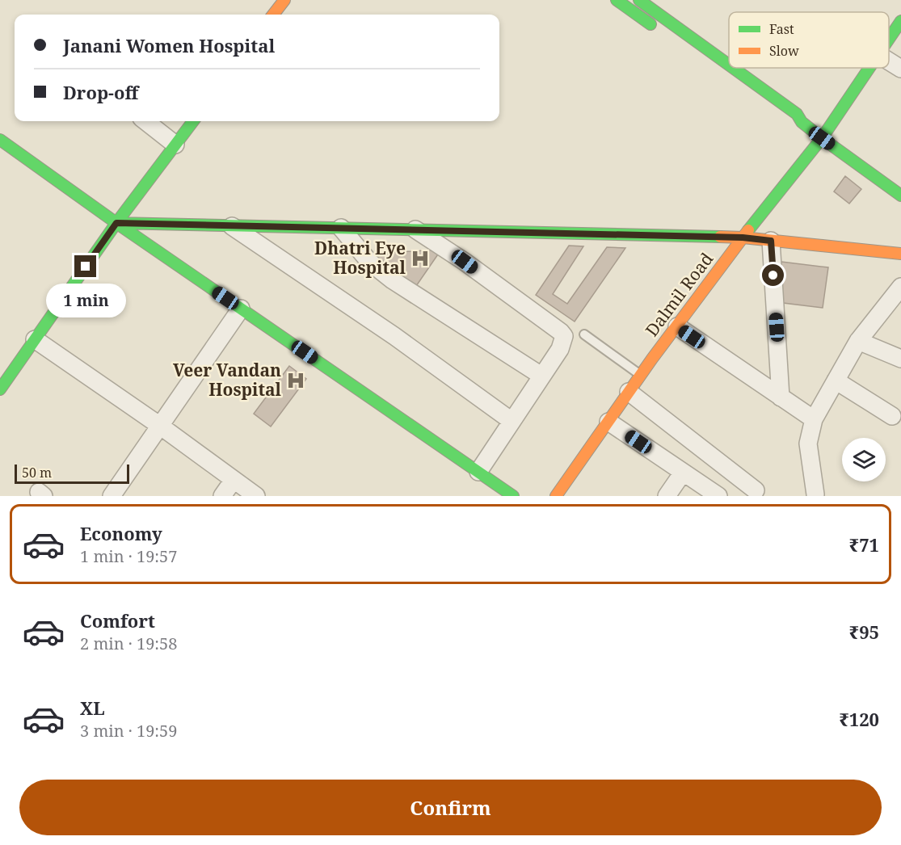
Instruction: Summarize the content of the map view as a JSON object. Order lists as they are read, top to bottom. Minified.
{"streets":{"main road":["Dalmil Road"]},"places":{"hospital":["Dhatri Eye Hospital","Veer Vandan Hospital"]},"legend":["Fast","Slow"],"scale_bar":"50 m","page":{"banner":["Janani Women Hospital","Drop-off"],"bubble":"1 min","scale":"50 m","list":[{"name":"Economy","note":"1 min · 19:57","value":"₹71"},{"name":"Comfort","note":"2 min · 19:58","value":"₹95"},{"name":"XL","note":"3 min · 19:59","value":"₹120"}],"buttons":"Confirm"}}
